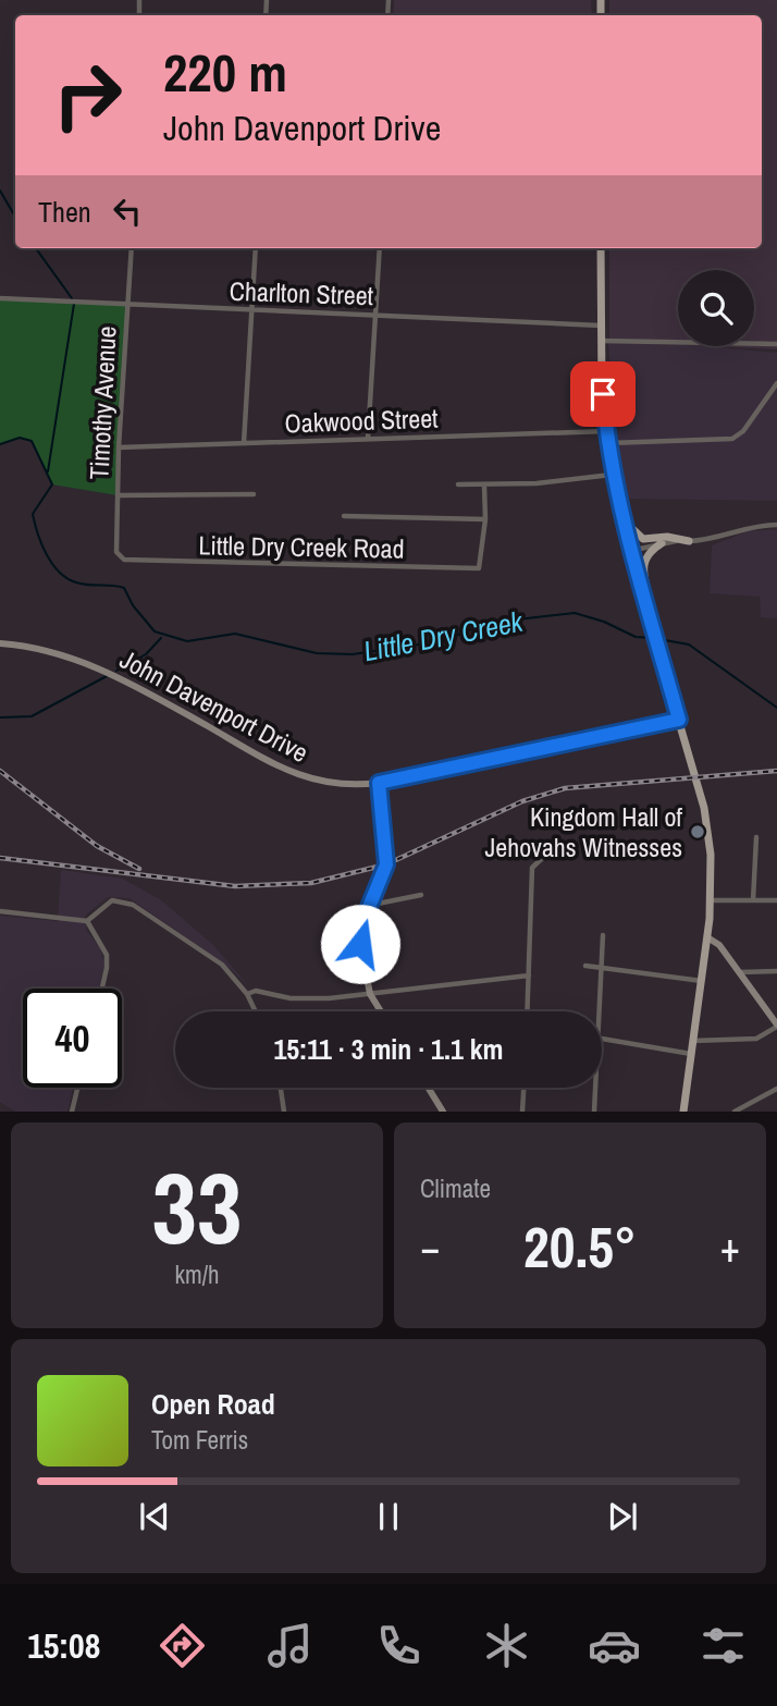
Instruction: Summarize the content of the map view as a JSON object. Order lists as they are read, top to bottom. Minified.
{"streets":{"street":["Charlton Street","Timothy Avenue","Oakwood Street","Little Dry Creek Road","John Davenport Drive"]},"crossings":[["Charlton Street","Timothy Avenue"],["Timothy Avenue","Oakwood Street"],["Timothy Avenue","Little Dry Creek Road"]],"water":["Little Dry Creek"],"places":["Kingdom Hall of Jehovahs Witnesses"],"page":{"turn":["220 m","John Davenport Drive"],"then":"Then","limit":"40","trip":"15:11 · 3 min · 1.1 km","tile":[["33","km/h"],"Climate"],"heat":["−","20.5°","+"],"song":["Open Road","Tom Ferris"],"tabs":"15:08"}}
